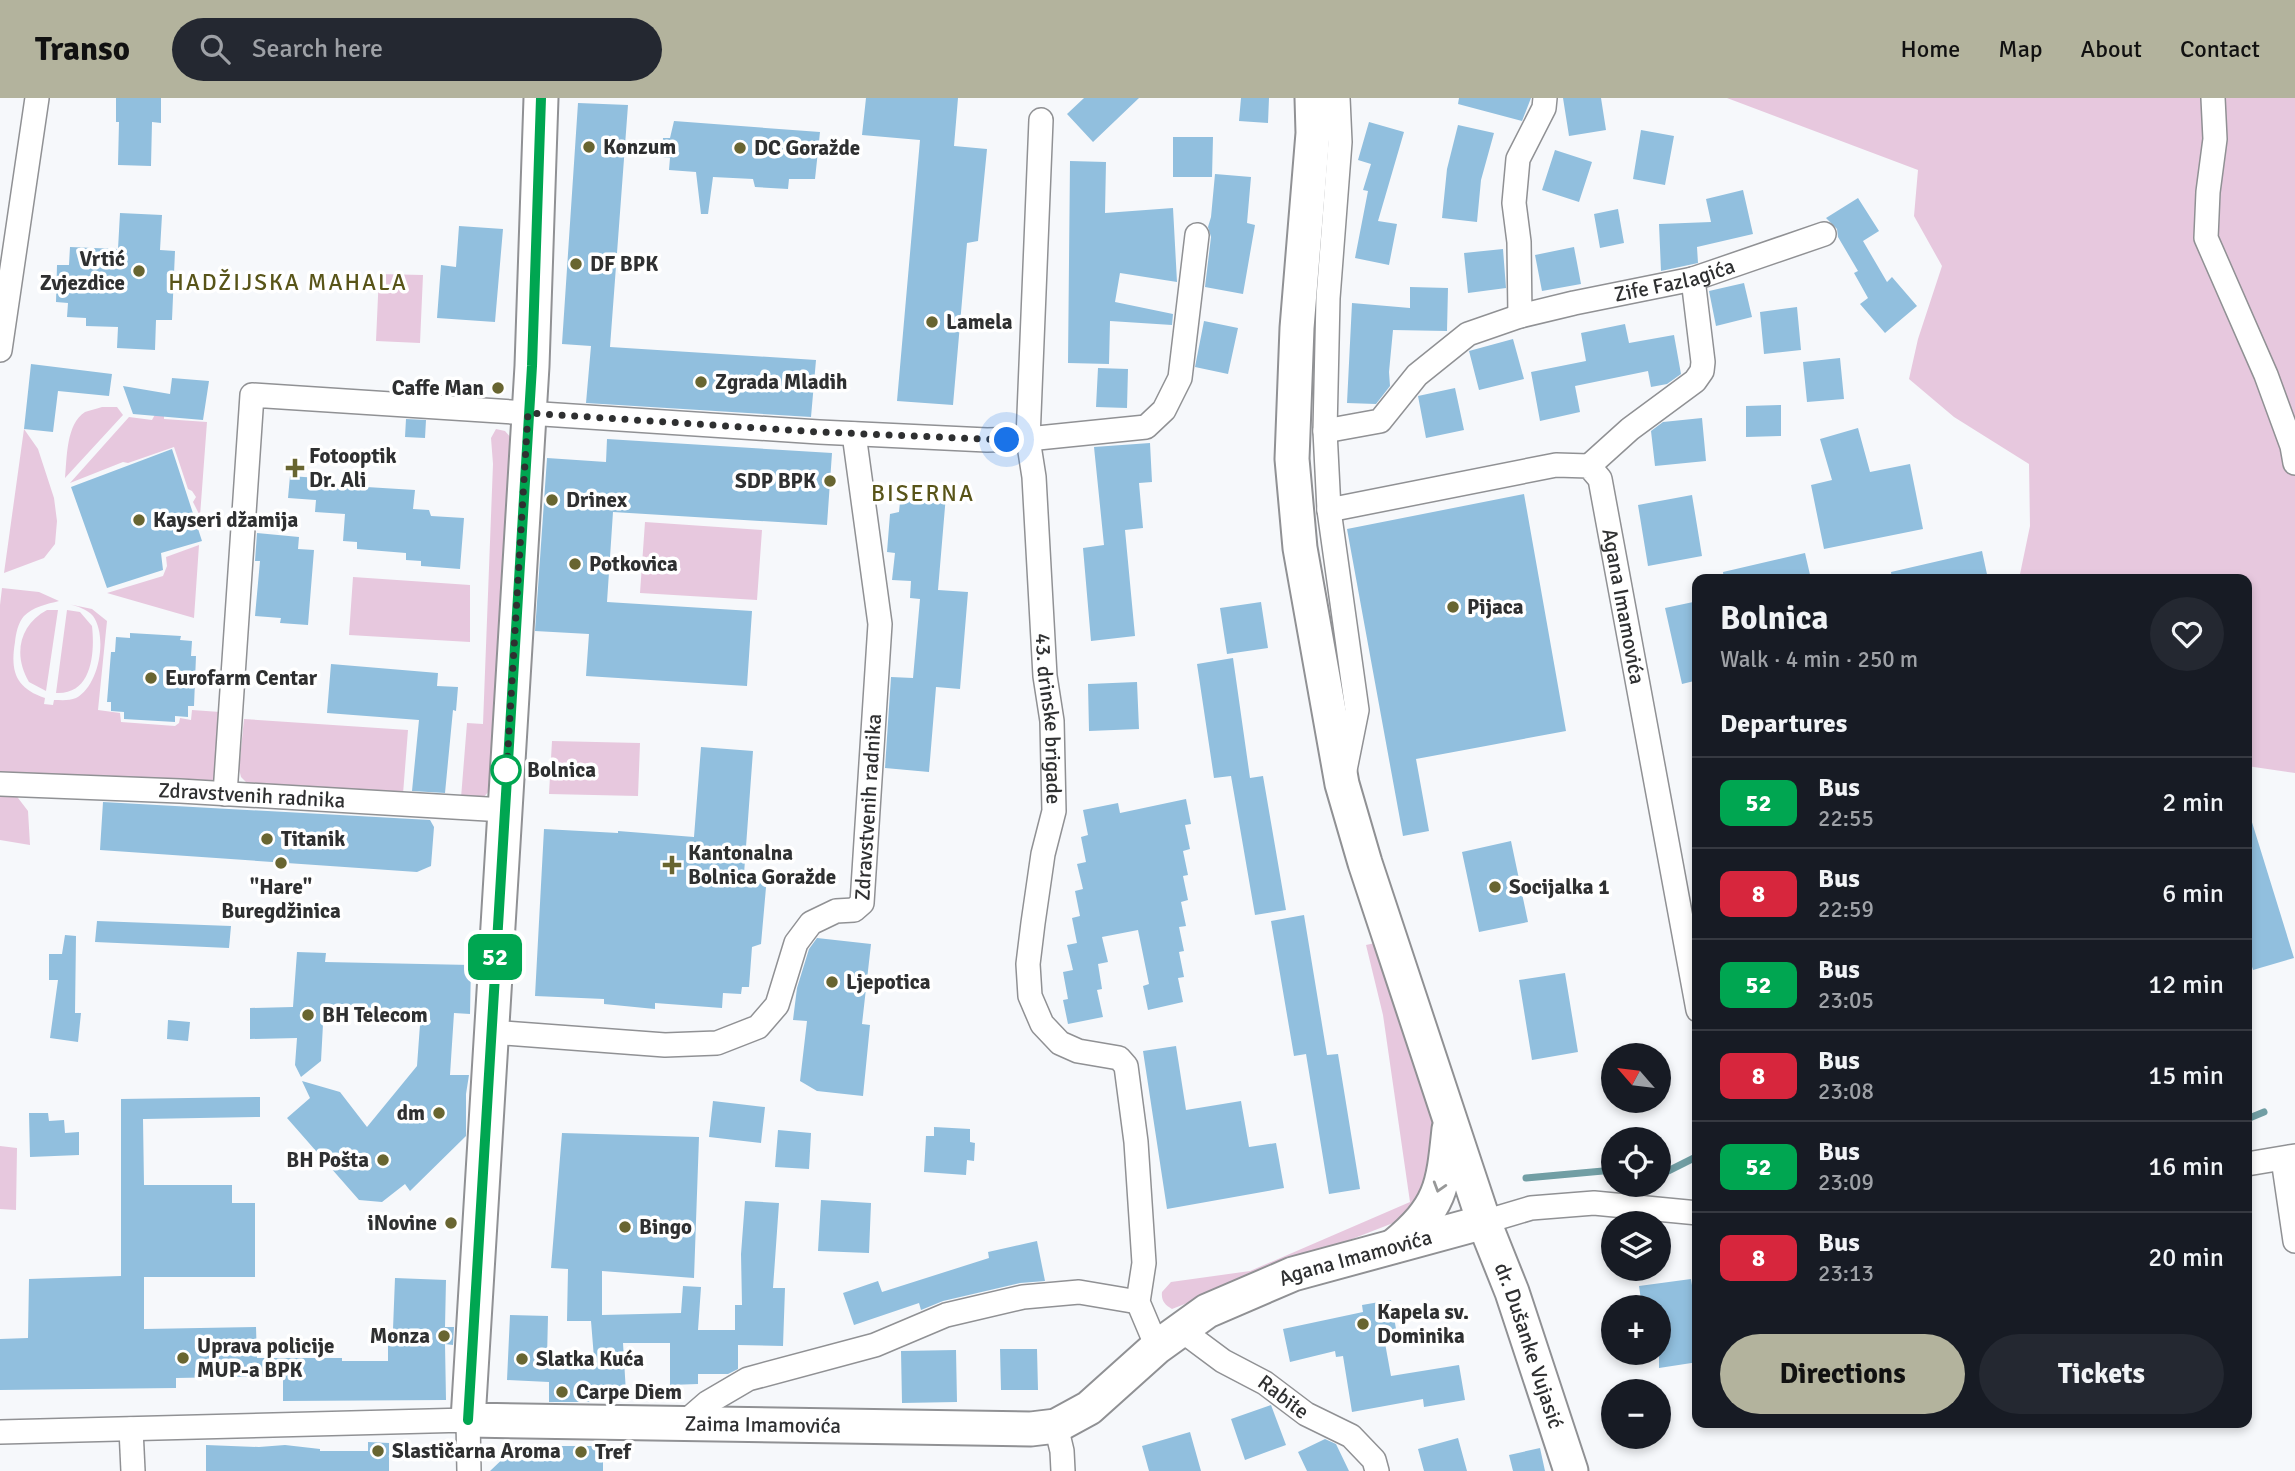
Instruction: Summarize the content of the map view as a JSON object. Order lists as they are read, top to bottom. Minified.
{"streets":{"main road":["Agana Imamovića","dr. Dušanke Vujasić","Zaima Imamovića"],"street":["Zife Fazlagića","43. drinske brigade","Zdravstvenih radnika","Rabite"]},"crossings":[["Agana Imamovića","dr. Dušanke Vujasić"],["Agana Imamovića","Rabite"],["Agana Imamovića","Zaima Imamovića"]],"districts":["HADŽIJSKA MAHALA","BISERNA"],"places":{"other":["Konzum","DC Goražde","DF BPK","Vrtić Zvjezdice","Lamela","Zgrada Mladih","Caffe Man","SDP BPK","Drinex","Kayseri džamija","Potkovica","Pijaca","Eurofarm Centar","Bolnica","Titanik","\"Hare\" Buregdžinica","Socijalka 1","Ljepotica","BH Telecom","dm","BH Pošta","iNovine","Bingo","Kapela sv. Dominika","Monza","Uprava policije MUP-a BPK","Slatka Kuća","Carpe Diem","Slastičarna Aroma","Tref"],"health":["Fotooptik Dr. Ali","Kantonalna Bolnica Goražde"]},"lines":["bus line 52"],"north":"top left","page":{"header":"Transo","search":"Search here","nav":["Home","Map","About","Contact"],"on_map":"52","heading":[["Bolnica","Walk · 4 min · 250 m"],"Departures"],"list":[{"mark":"52","name":"Bus","note":"22:55","value":"2 min"},{"mark":"8","name":"Bus","note":"22:59","value":"6 min"},{"mark":"52","name":"Bus","note":"23:05","value":"12 min"},{"mark":"8","name":"Bus","note":"23:08","value":"15 min"},{"mark":"52","name":"Bus","note":"23:09","value":"16 min"},{"mark":"8","name":"Bus","note":"23:13","value":"20 min"}],"map_buttons":["+","−"],"buttons":["Directions","Tickets"]}}
